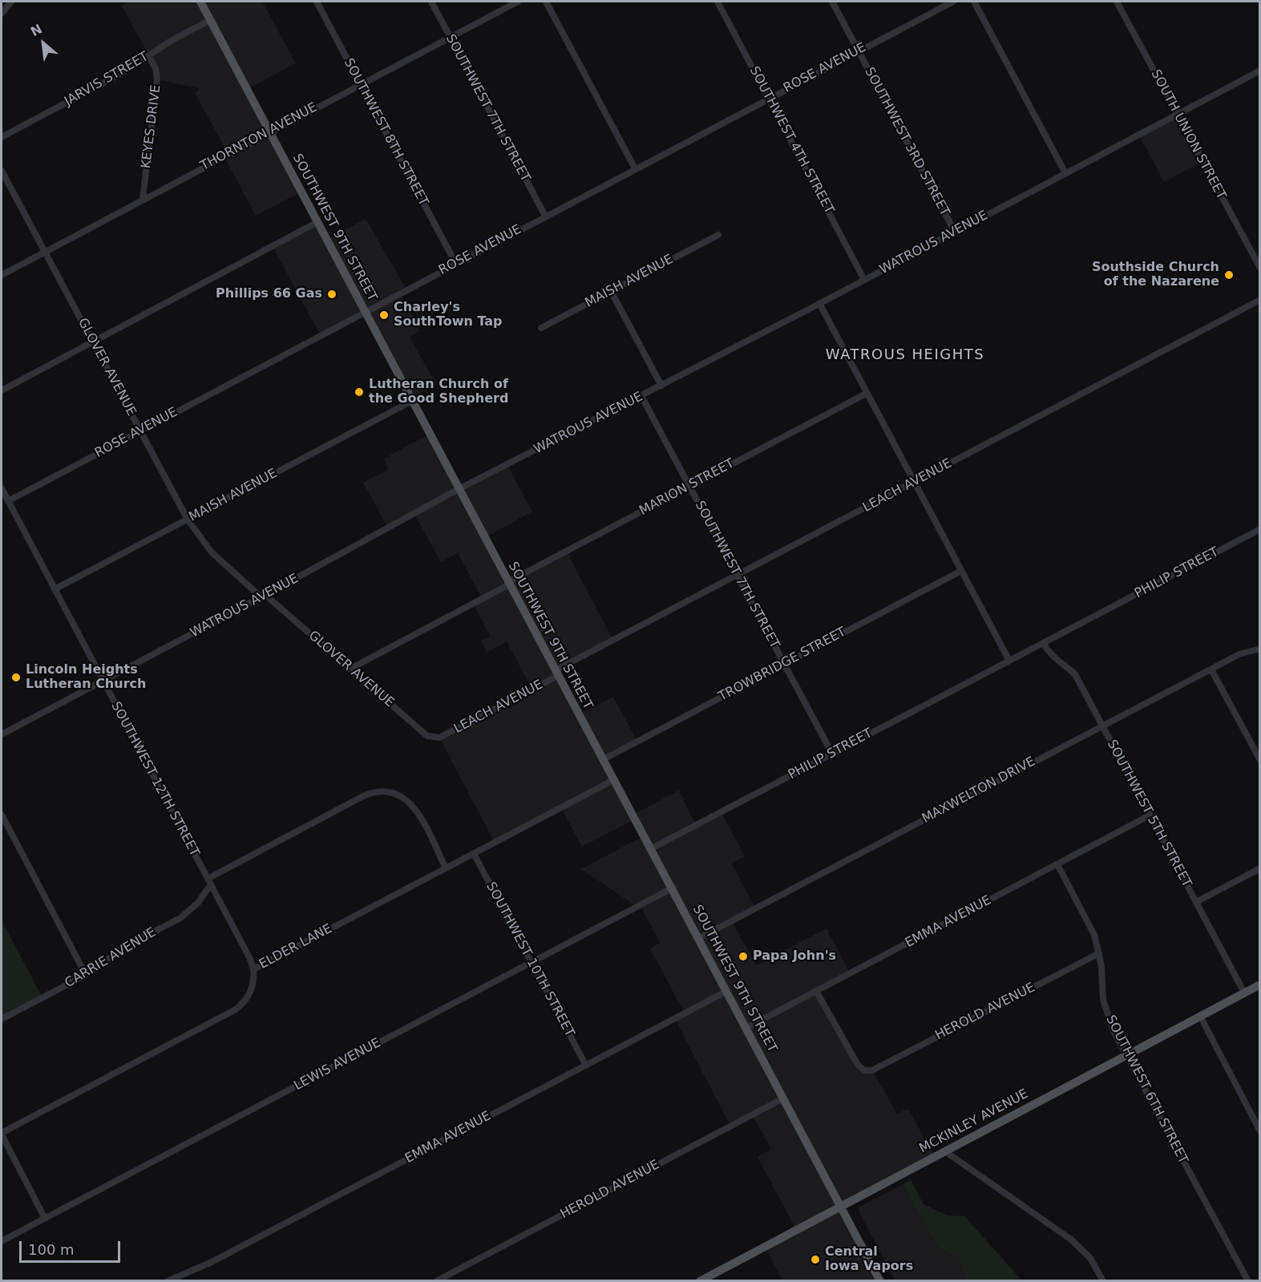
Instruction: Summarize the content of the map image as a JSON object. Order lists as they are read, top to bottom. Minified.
{"streets":{"main road":["SOUTHWEST 9TH STREET","MCKINLEY AVENUE"],"street":["ROSE AVENUE","JARVIS STREET","SOUTHWEST 7TH STREET","KEYES DRIVE","SOUTHWEST 8TH STREET","SOUTH UNION STREET","THORNTON AVENUE","SOUTHWEST 4TH STREET","SOUTHWEST 3RD STREET","WATROUS AVENUE","MAISH AVENUE","GLOVER AVENUE","LEACH AVENUE","MARION STREET","PHILIP STREET","TROWBRIDGE STREET","SOUTHWEST 12TH STREET","MAXWELTON DRIVE","SOUTHWEST 5TH STREET","EMMA AVENUE","ELDER LANE","CARRIE AVENUE","SOUTHWEST 10TH STREET","HEROLD AVENUE","LEWIS AVENUE","SOUTHWEST 6TH STREET"]},"crossings":[["ROSE AVENUE","SOUTHWEST 7TH STREET"],["ROSE AVENUE","SOUTHWEST 8TH STREET"],["ROSE AVENUE","SOUTHWEST 4TH STREET"],["ROSE AVENUE","SOUTHWEST 3RD STREET"],["ROSE AVENUE","SOUTHWEST 9TH STREET"],["ROSE AVENUE","GLOVER AVENUE"],["ROSE AVENUE","SOUTHWEST 12TH STREET"],["JARVIS STREET","KEYES DRIVE"],["JARVIS STREET","SOUTHWEST 9TH STREET"],["SOUTHWEST 7TH STREET","THORNTON AVENUE"],["SOUTHWEST 7TH STREET","WATROUS AVENUE"],["SOUTHWEST 7TH STREET","LEACH AVENUE"],["SOUTHWEST 7TH STREET","MARION STREET"],["SOUTHWEST 7TH STREET","PHILIP STREET"],["SOUTHWEST 7TH STREET","TROWBRIDGE STREET"],["KEYES DRIVE","THORNTON AVENUE"],["SOUTHWEST 8TH STREET","THORNTON AVENUE"],["SOUTH UNION STREET","WATROUS AVENUE"],["THORNTON AVENUE","SOUTHWEST 9TH STREET"],["THORNTON AVENUE","GLOVER AVENUE"],["SOUTHWEST 4TH STREET","WATROUS AVENUE"],["SOUTHWEST 3RD STREET","WATROUS AVENUE"],["SOUTHWEST 9TH STREET","WATROUS AVENUE"],["SOUTHWEST 9TH STREET","MAISH AVENUE"],["SOUTHWEST 9TH STREET","LEACH AVENUE"],["SOUTHWEST 9TH STREET","MARION STREET"],["SOUTHWEST 9TH STREET","PHILIP STREET"],["SOUTHWEST 9TH STREET","TROWBRIDGE STREET"],["SOUTHWEST 9TH STREET","MAXWELTON DRIVE"],["SOUTHWEST 9TH STREET","EMMA AVENUE"],["SOUTHWEST 9TH STREET","ELDER LANE"],["SOUTHWEST 9TH STREET","HEROLD AVENUE"],["SOUTHWEST 9TH STREET","LEWIS AVENUE"],["SOUTHWEST 9TH STREET","MCKINLEY AVENUE"],["WATROUS AVENUE","GLOVER AVENUE"],["WATROUS AVENUE","SOUTHWEST 12TH STREET"],["MAISH AVENUE","GLOVER AVENUE"],["MAISH AVENUE","SOUTHWEST 12TH STREET"],["GLOVER AVENUE","LEACH AVENUE"],["GLOVER AVENUE","MARION STREET"],["PHILIP STREET","SOUTHWEST 5TH STREET"],["SOUTHWEST 12TH STREET","ELDER LANE"],["SOUTHWEST 12TH STREET","CARRIE AVENUE"],["MAXWELTON DRIVE","SOUTHWEST 5TH STREET"],["SOUTHWEST 5TH STREET","EMMA AVENUE"],["SOUTHWEST 5TH STREET","MCKINLEY AVENUE"],["EMMA AVENUE","SOUTHWEST 10TH STREET"],["EMMA AVENUE","HEROLD AVENUE"],["EMMA AVENUE","SOUTHWEST 6TH STREET"],["ELDER LANE","CARRIE AVENUE"],["ELDER LANE","SOUTHWEST 10TH STREET"],["SOUTHWEST 10TH STREET","LEWIS AVENUE"],["HEROLD AVENUE","SOUTHWEST 6TH STREET"],["SOUTHWEST 6TH STREET","MCKINLEY AVENUE"]],"districts":["WATROUS HEIGHTS"],"places":["Southside Church of the Nazarene","Phillips 66 Gas","Charley's SouthTown Tap","Lutheran Church of the Good Shepherd","Lincoln Heights Lutheran Church","Papa John's","Central Iowa Vapors"],"scale_bar":"100 m","north":"top left"}
